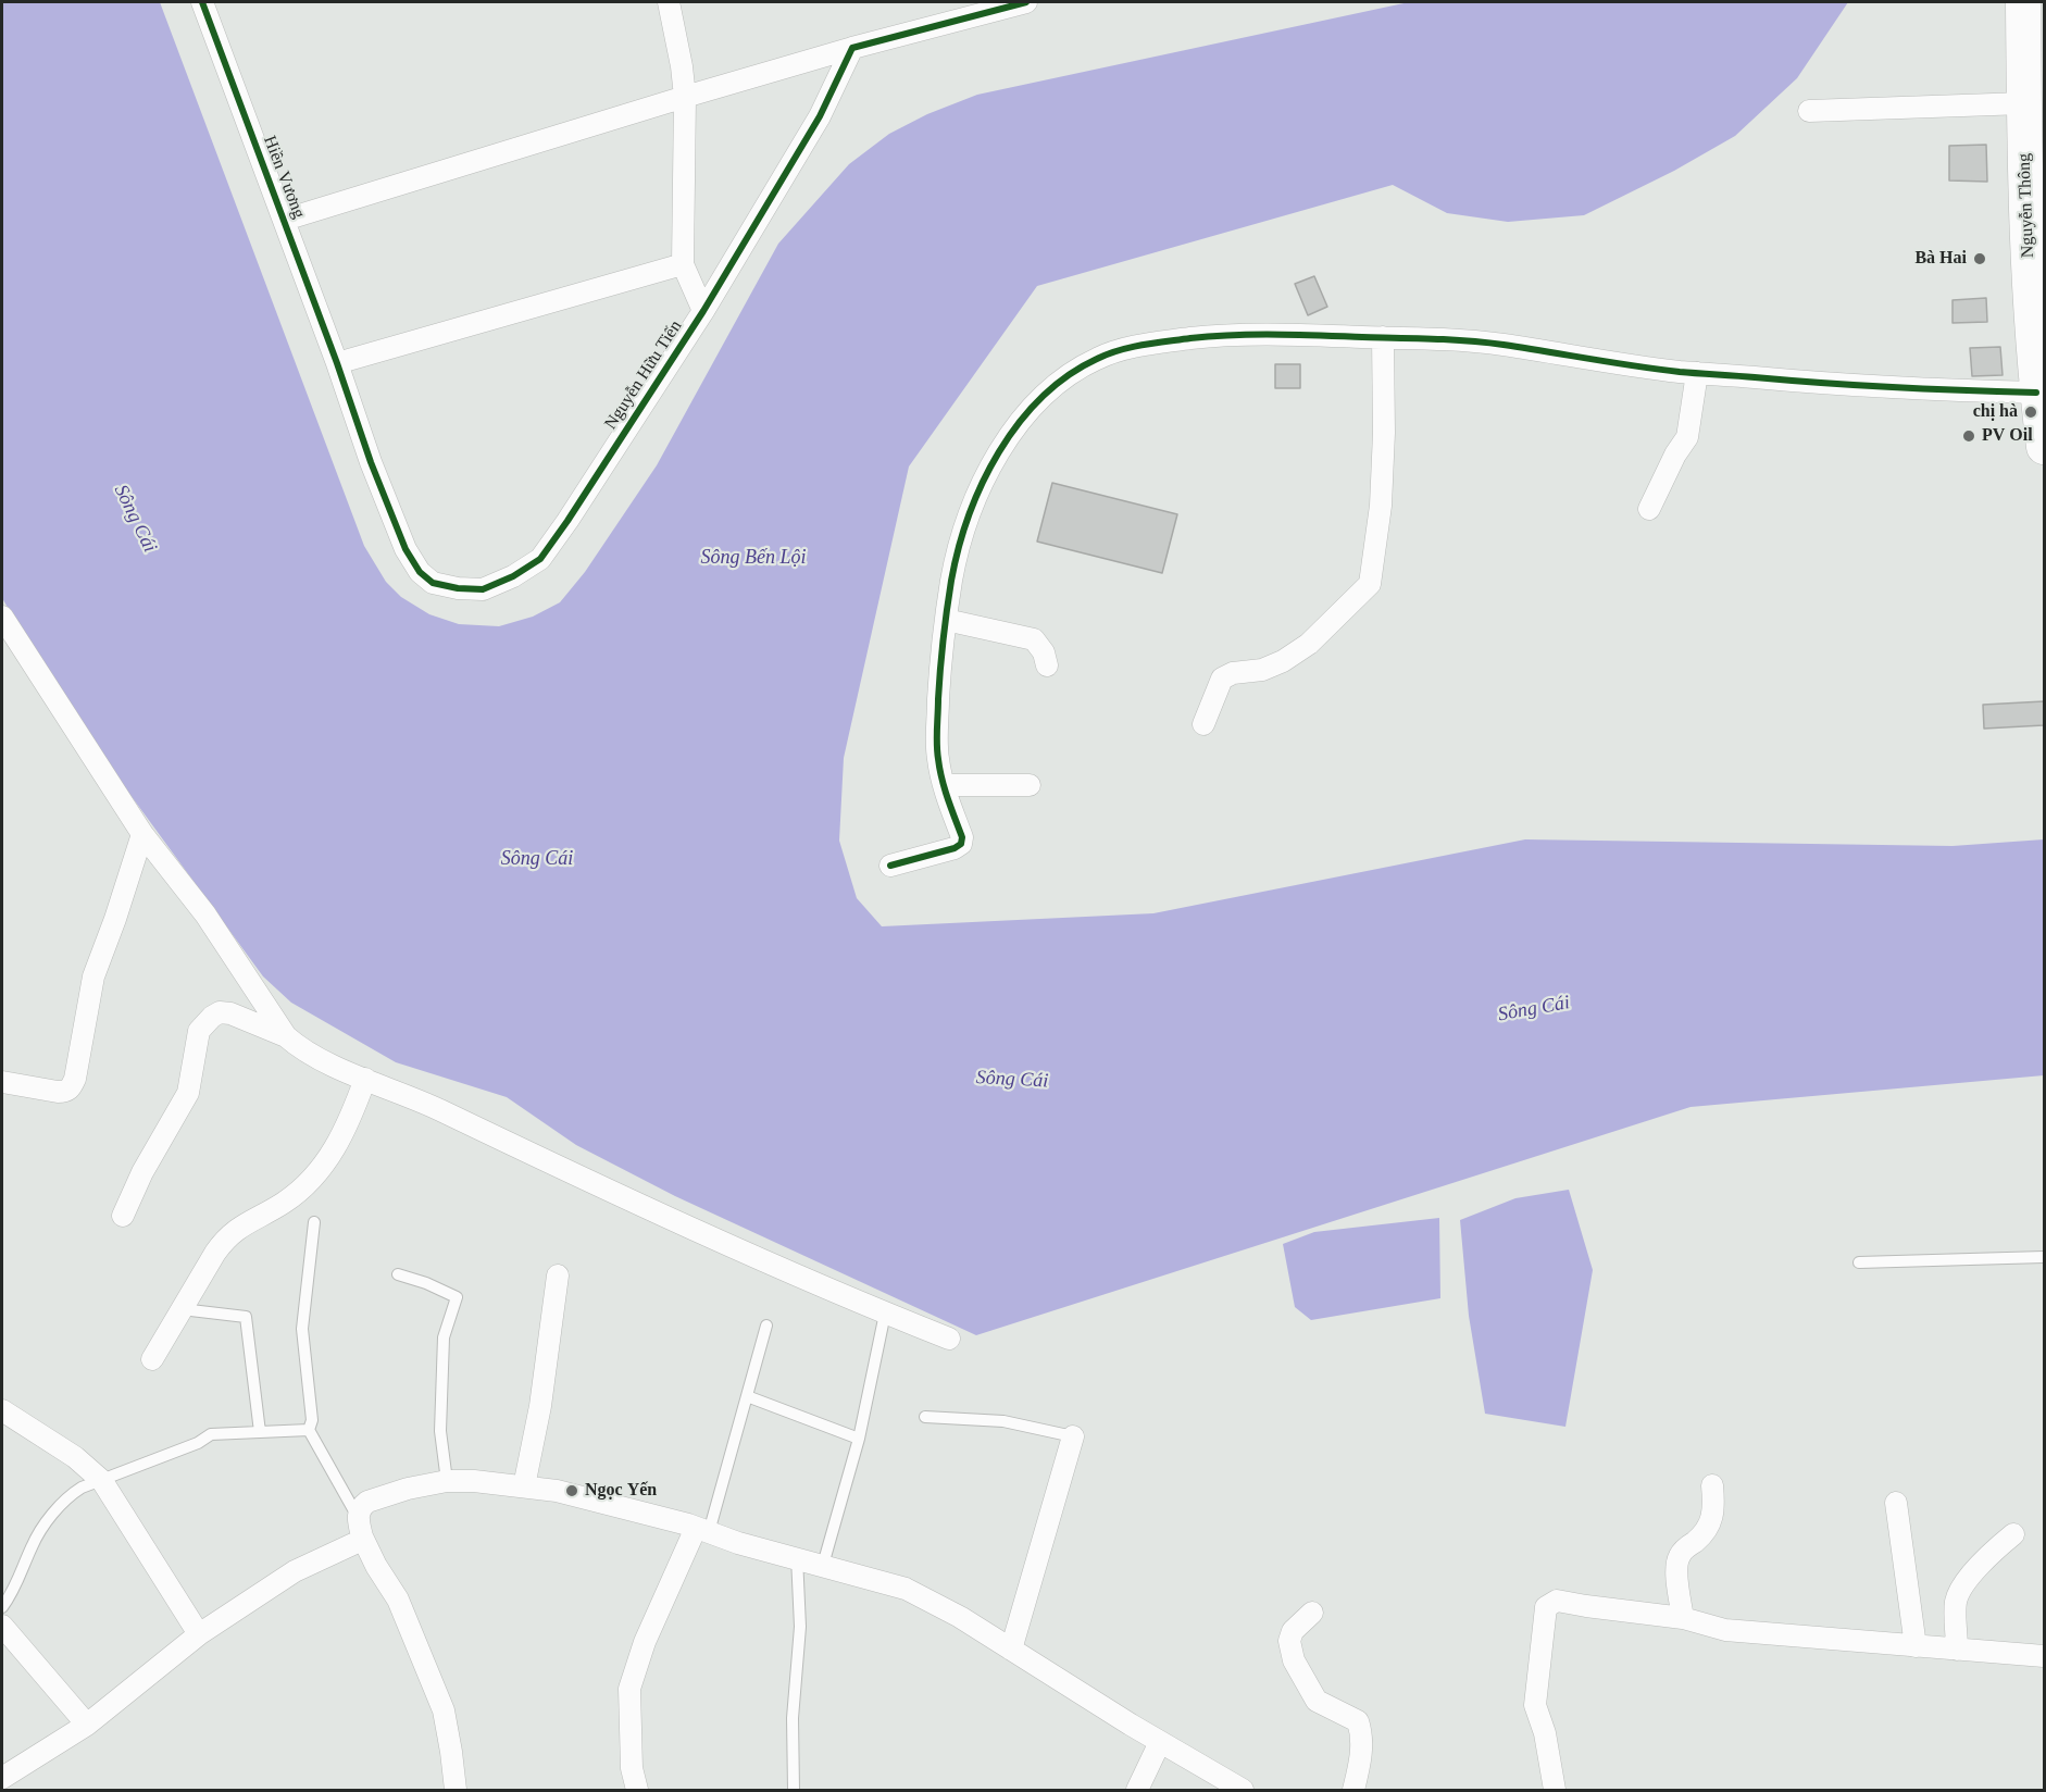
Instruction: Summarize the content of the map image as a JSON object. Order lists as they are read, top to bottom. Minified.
{"streets":{"main road":["Nguyễn Thông"],"street":["Hiền Vương","Nguyễn Hữu Tiến"]},"crossings":[["Hiền Vương","Nguyễn Hữu Tiến"]],"water":["Sông Cái","Sông Bến Lội"],"places":["Bà Hai","chị hà","PV Oil","Ngọc Yến"]}
